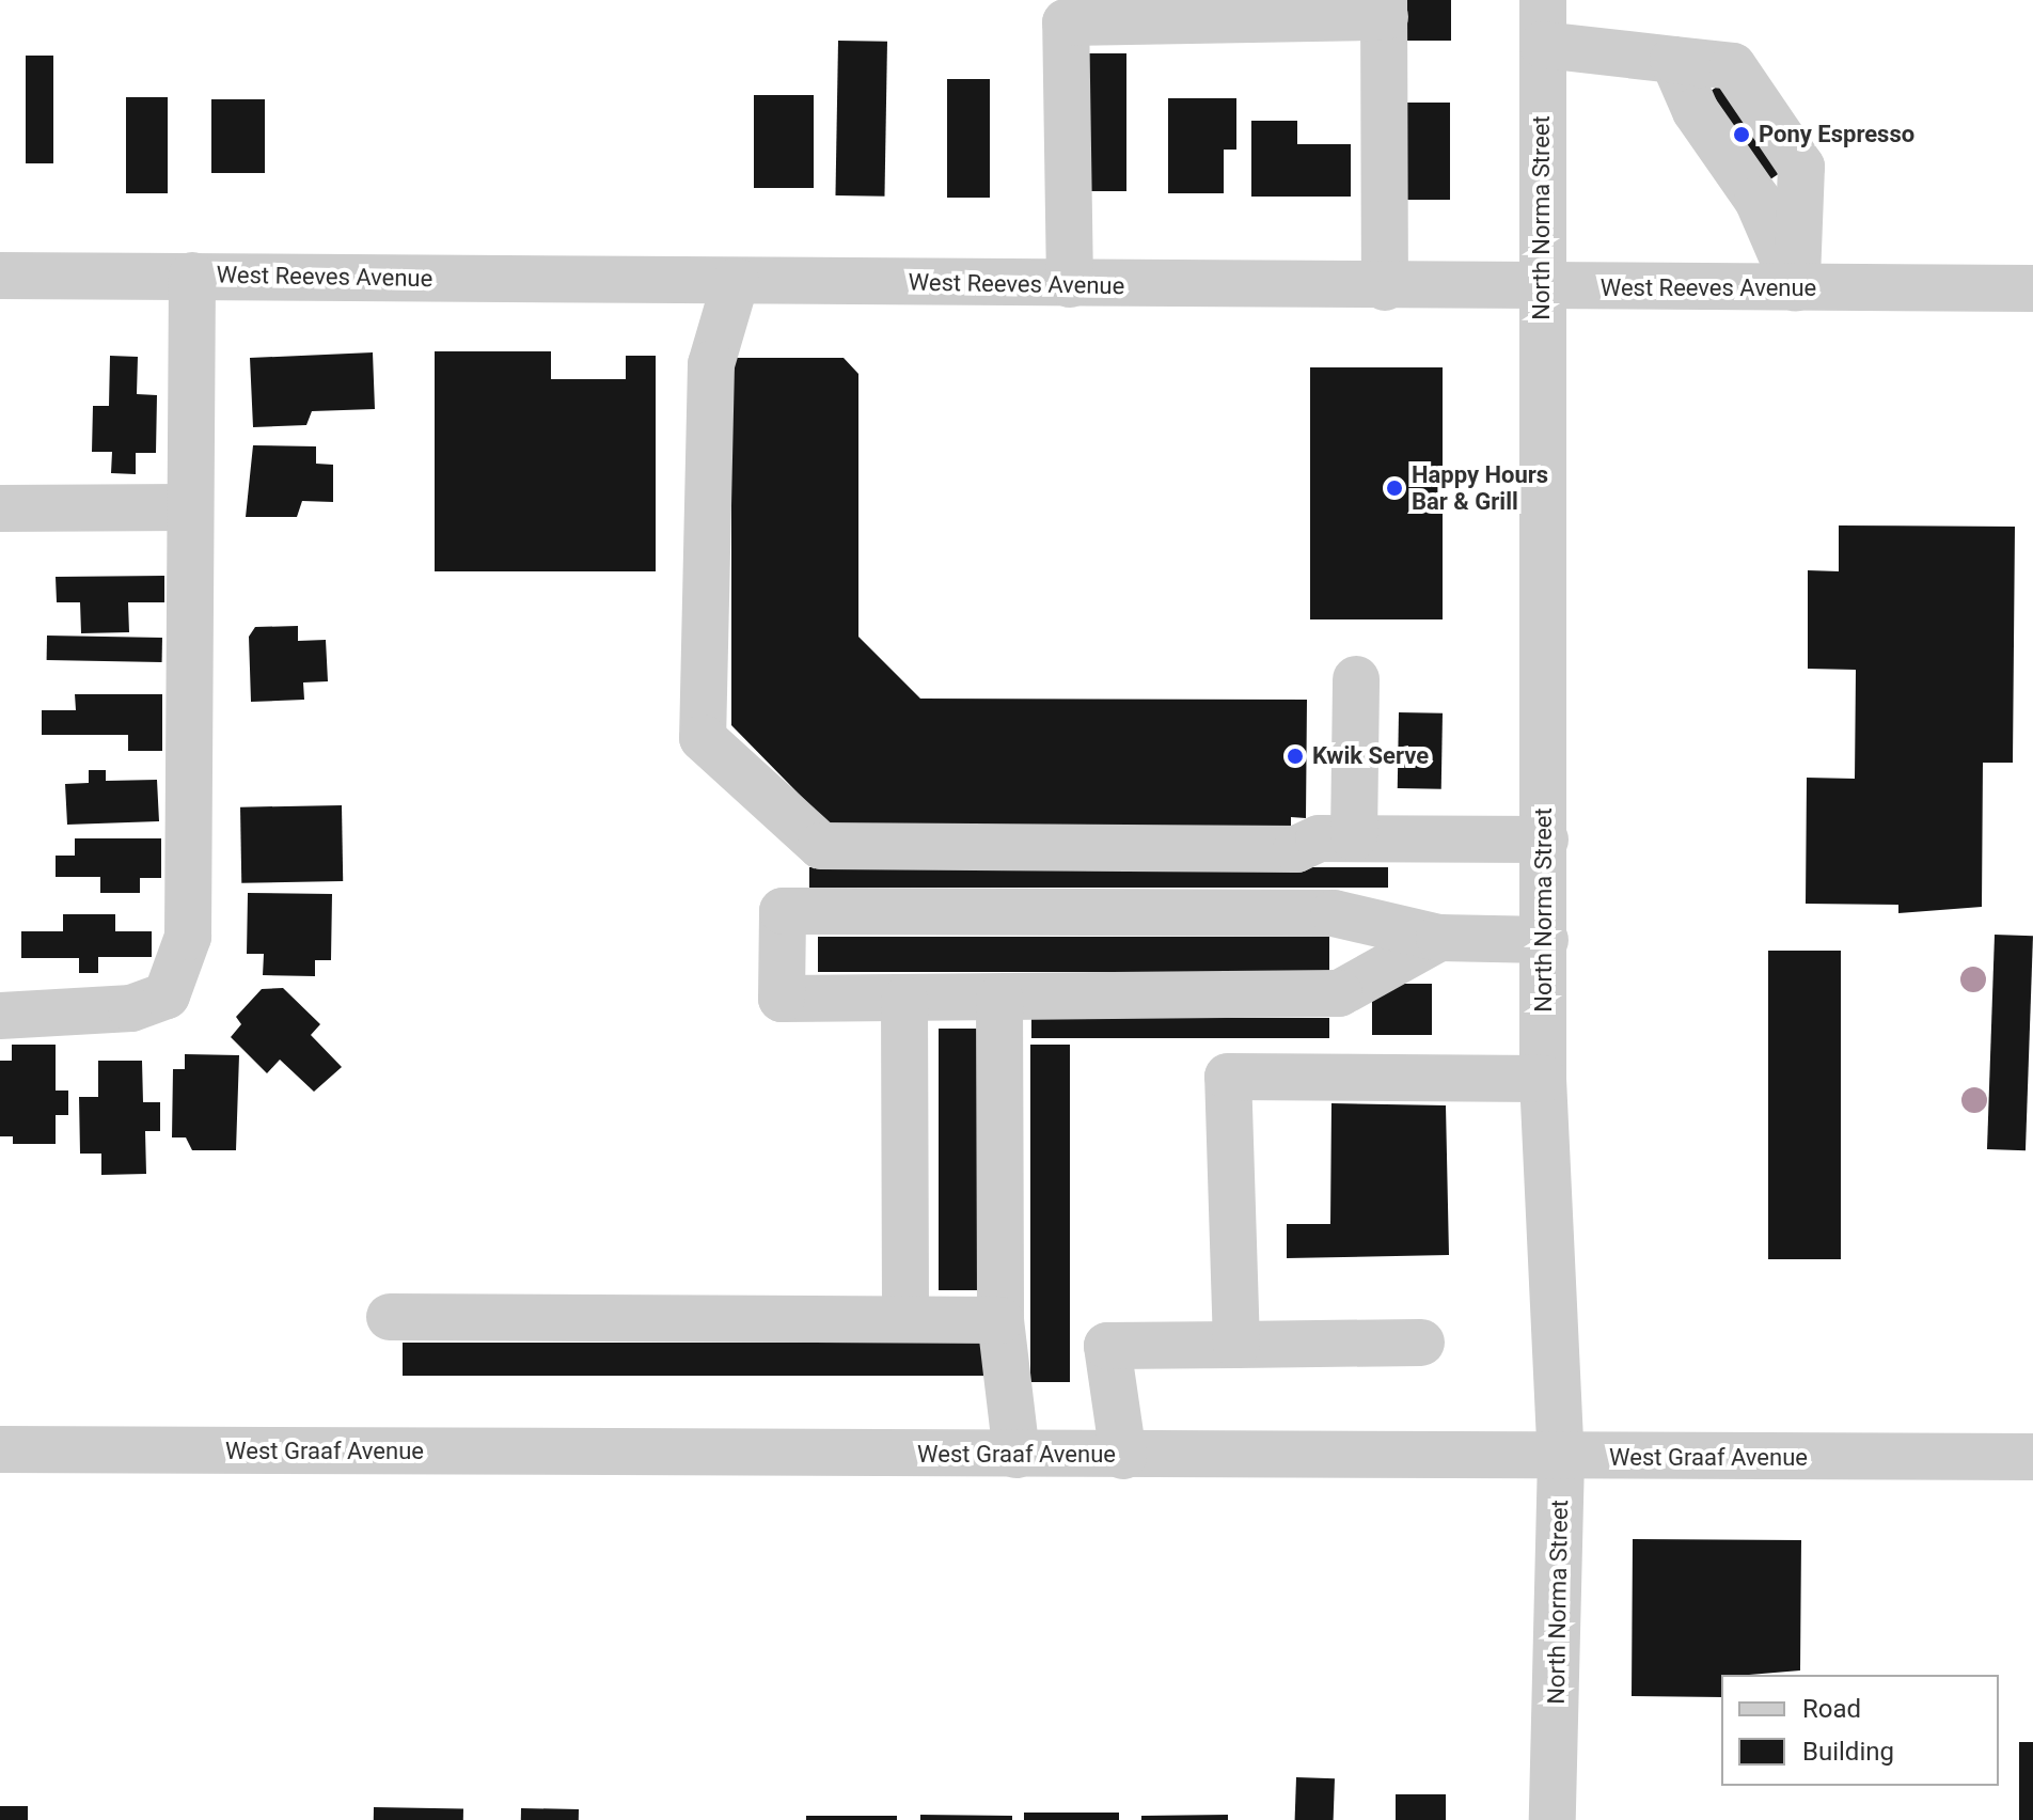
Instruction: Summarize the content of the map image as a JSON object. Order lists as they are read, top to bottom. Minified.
{"streets":{"street":["North Norma Street","West Reeves Avenue","West Graaf Avenue"]},"crossings":[["North Norma Street","West Reeves Avenue"],["North Norma Street","West Graaf Avenue"]],"places":["Pony Espresso","Happy Hours Bar & Grill","Kwik Serve"],"legend":["Road","Building"]}
